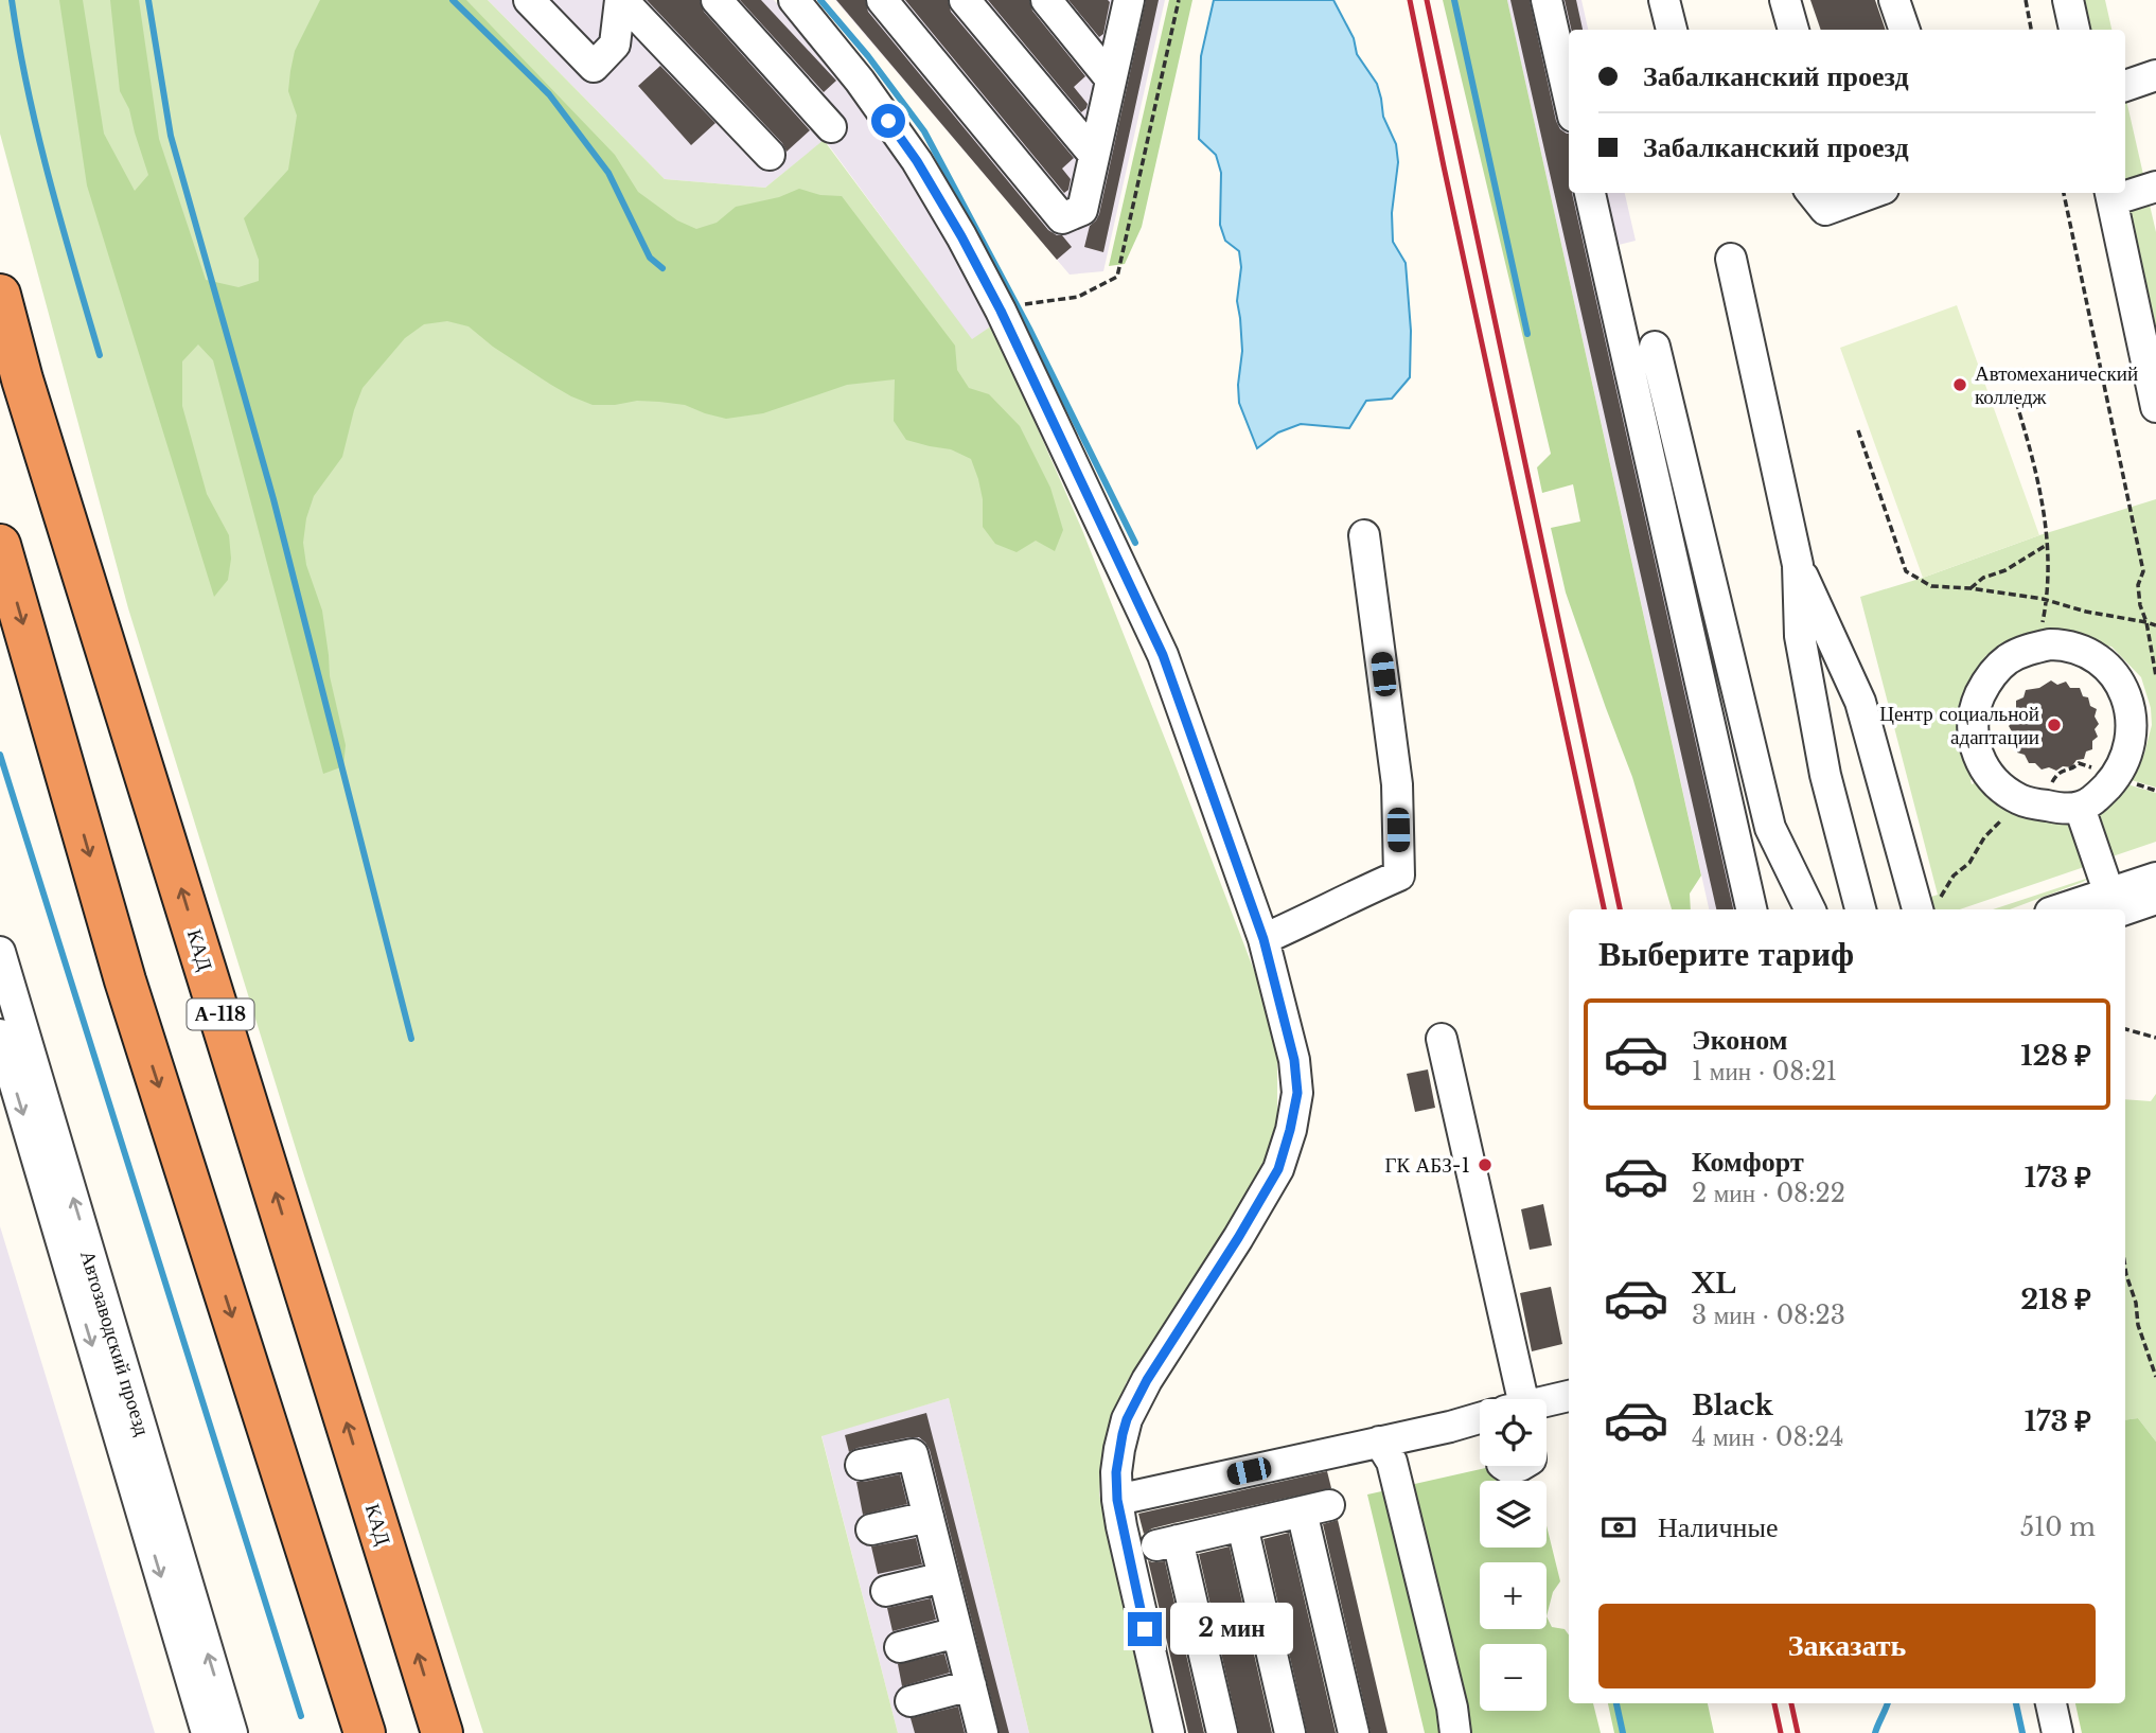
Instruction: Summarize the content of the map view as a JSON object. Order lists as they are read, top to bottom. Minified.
{"streets":{"highway":["КАД","А-118"],"street":["Автозаводский проезд"]},"places":["Автомеханический колледж","Центр социальной адаптации","ГК АБЗ-1"],"page":{"banner":["Забалканский проезд","Забалканский проезд"],"heading":"Выберите тариф","list":[{"name":"Эконом","note":"1 мин · 08:21","value":"128 ₽"},{"name":"Комфорт","note":"2 мин · 08:22","value":"173 ₽"},{"name":"XL","note":"3 мин · 08:23","value":"218 ₽"},{"name":"Black","note":"4 мин · 08:24","value":"173 ₽"}],"map_buttons":["+","−"],"pay":["Наличные","510 m"],"buttons":"Заказать","bubble":"2 мин"}}
